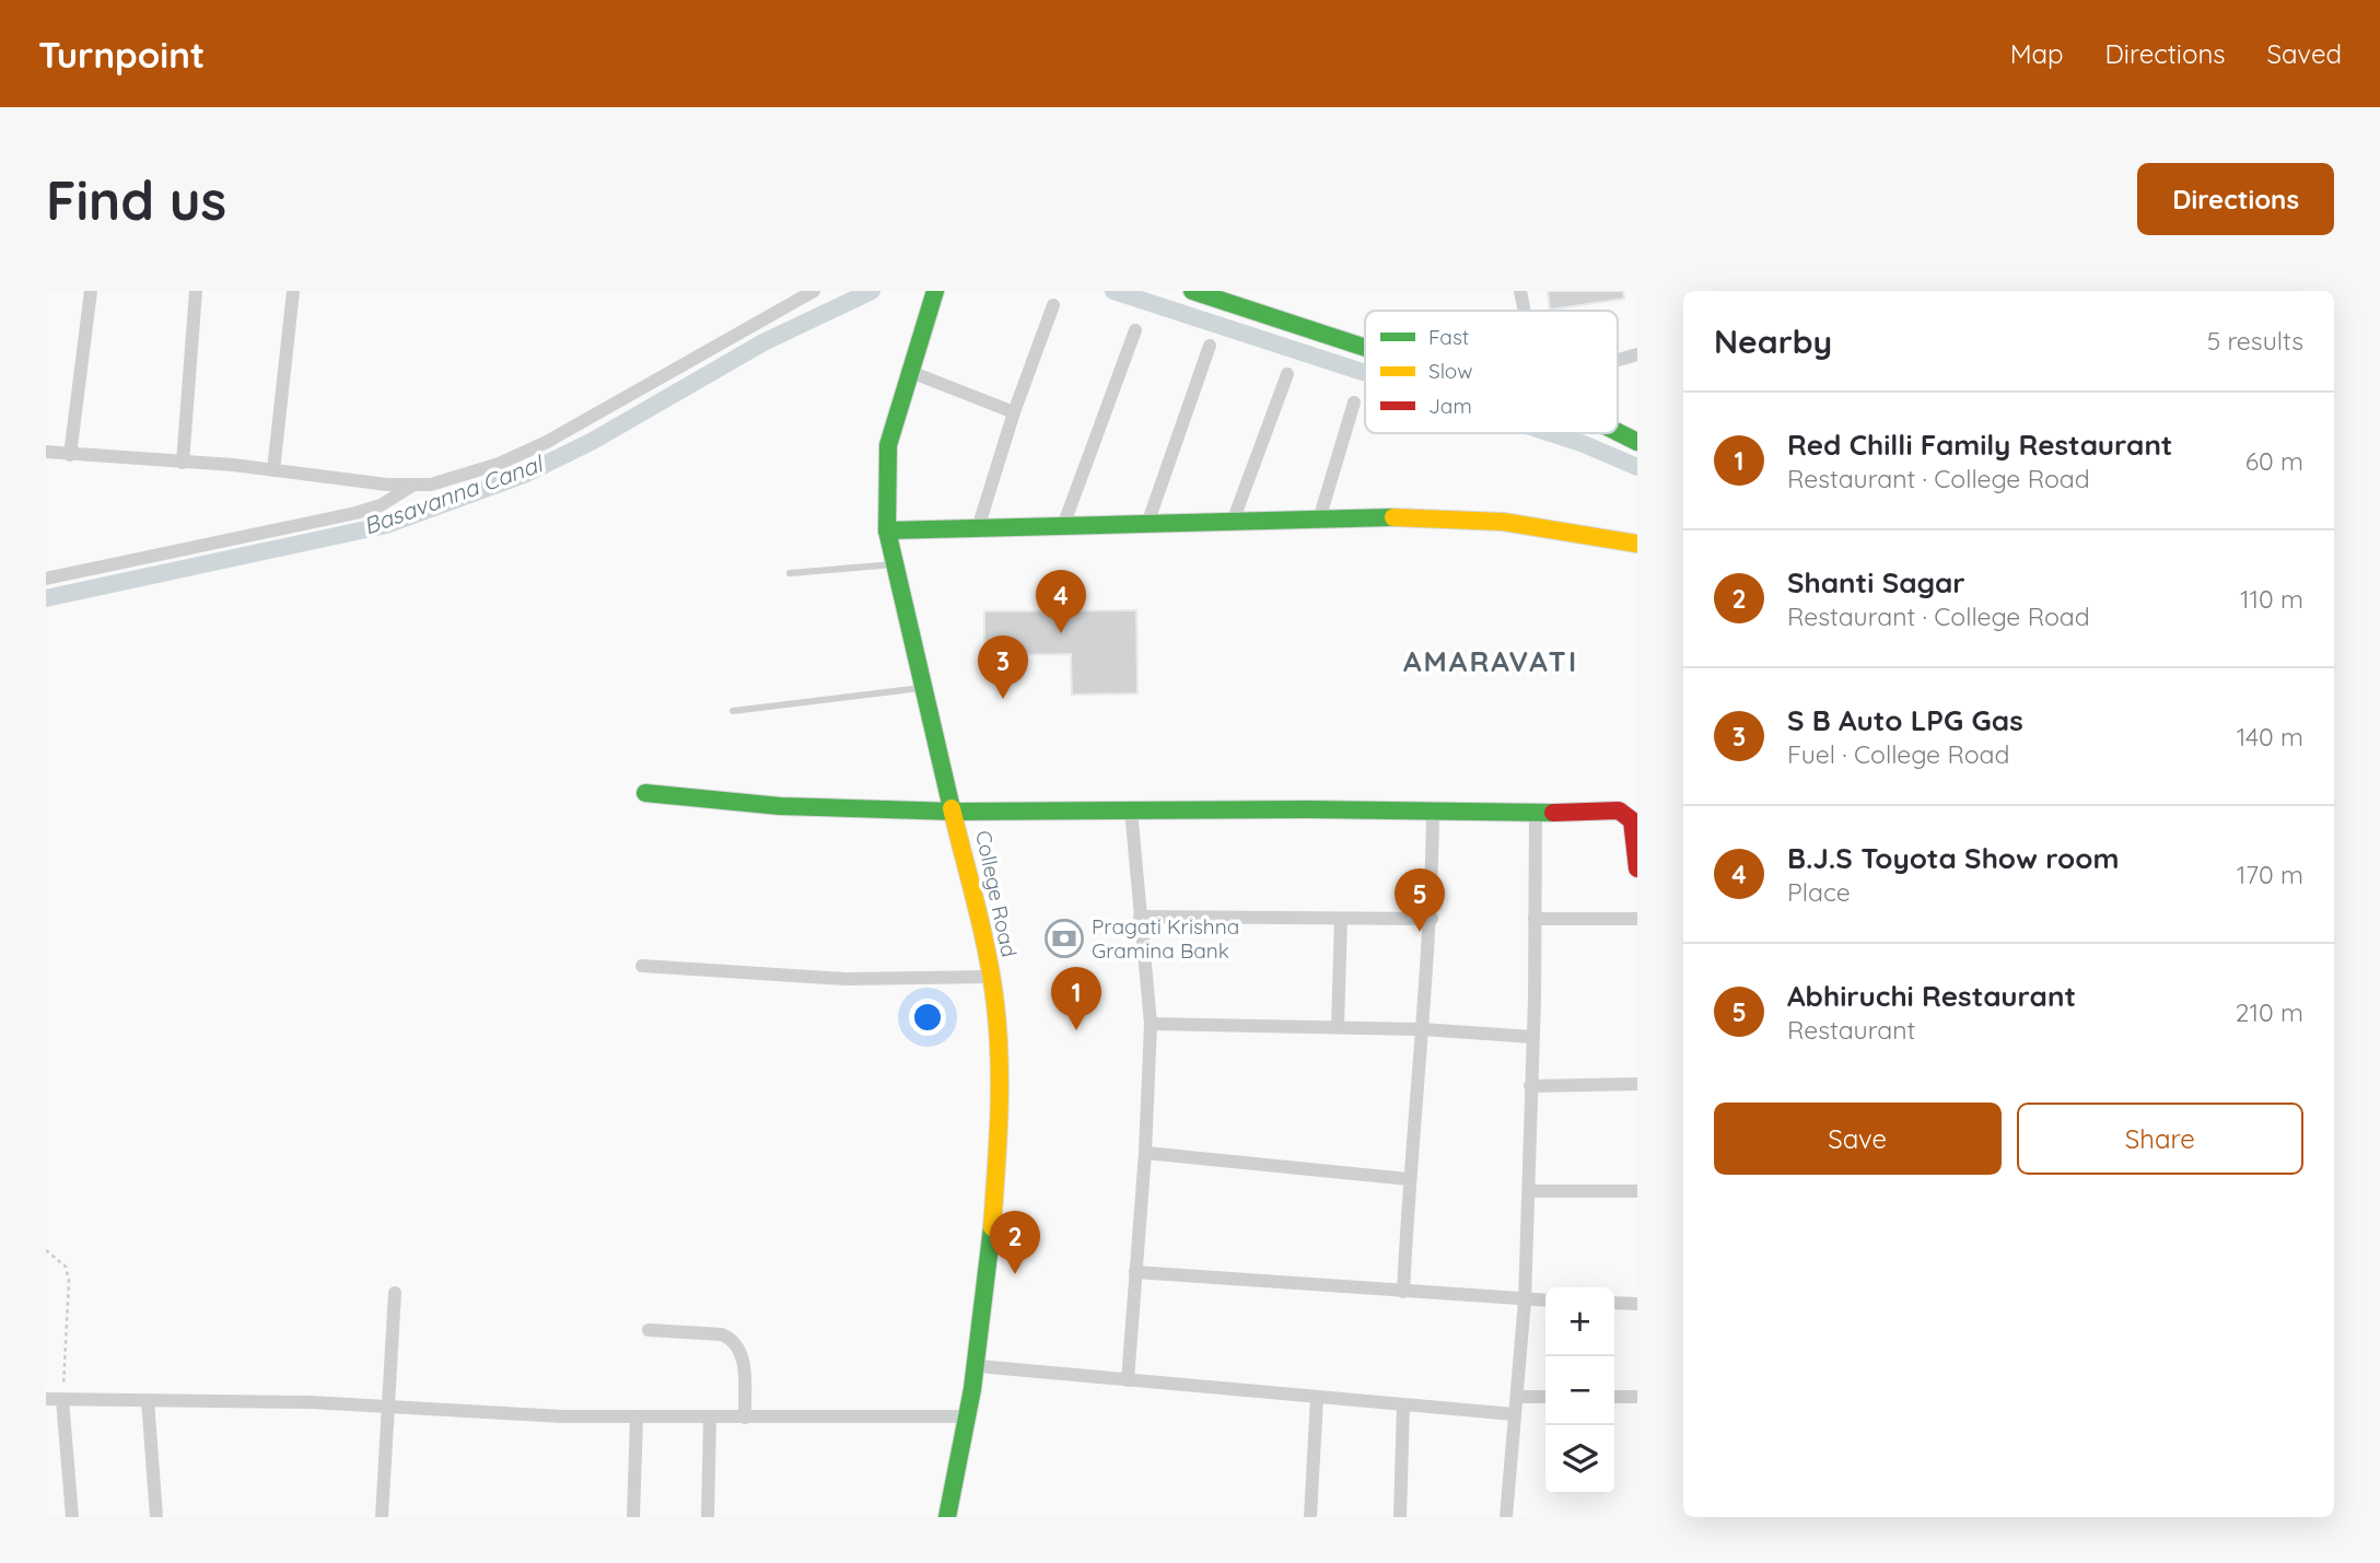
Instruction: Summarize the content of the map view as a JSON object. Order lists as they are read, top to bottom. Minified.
{"streets":{"street":["College Road"]},"districts":["AMARAVATI"],"water":["Basavanna Canal"],"places":{"bank":["Pragati Krishna Gramina Bank"]},"legend":["Fast","Slow","Jam"],"page":{"header":"Turnpoint","nav":["Map","Directions","Saved"],"buttons":["Directions",["Save","Share"]],"title":"Find us","heading":["Nearby","5 results"],"list":[{"mark":"1","name":"Red Chilli Family Restaurant","note":"Restaurant · College Road","value":"60 m"},{"mark":"2","name":"Shanti Sagar","note":"Restaurant · College Road","value":"110 m"},{"mark":"3","name":"S B Auto LPG Gas","note":"Fuel · College Road","value":"140 m"},{"mark":"4","name":"B.J.S Toyota Show room","note":"Place","value":"170 m"},{"mark":"5","name":"Abhiruchi Restaurant","note":"Restaurant","value":"210 m"}],"pins":["4","3","5","1","2"],"map_buttons":["+","−"]}}
